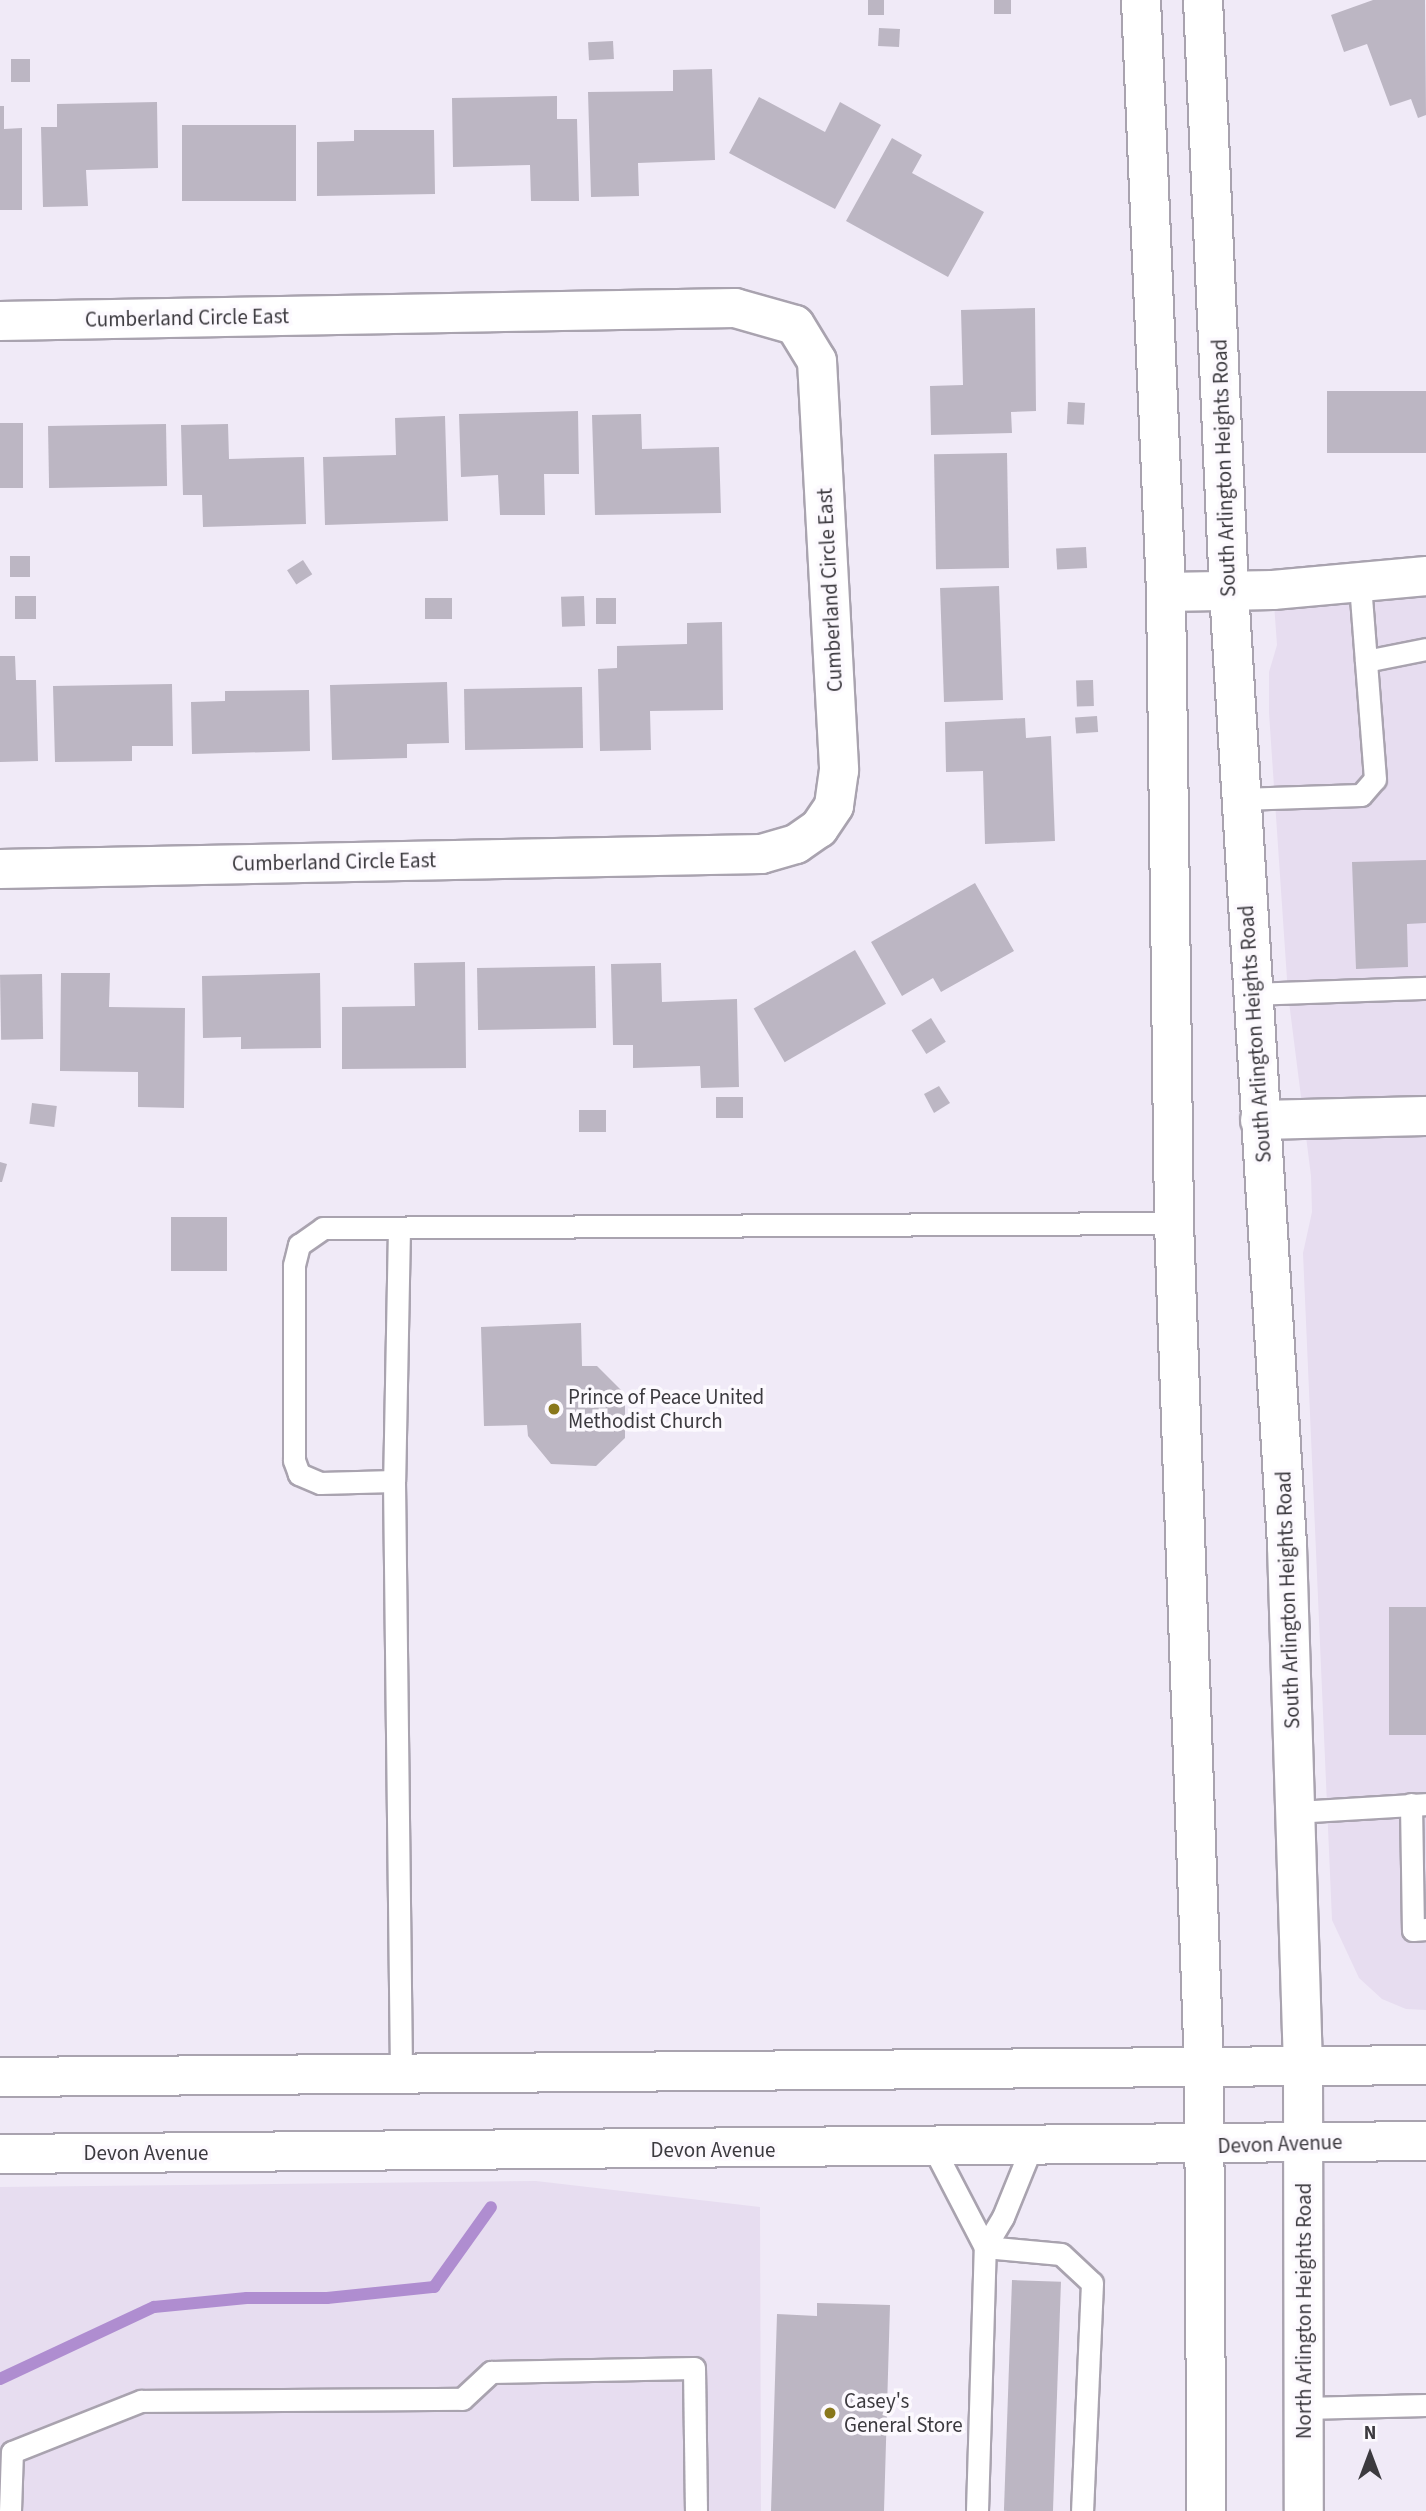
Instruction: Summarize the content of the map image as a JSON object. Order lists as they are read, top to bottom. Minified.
{"streets":{"main road":["Cumberland Circle East","South Arlington Heights Road","Devon Avenue","North Arlington Heights Road"]},"crossings":[["South Arlington Heights Road","North Arlington Heights Road"],["Devon Avenue","North Arlington Heights Road"]],"places":["Prince of Peace United Methodist Church","Casey's General Store"],"north":"top"}
